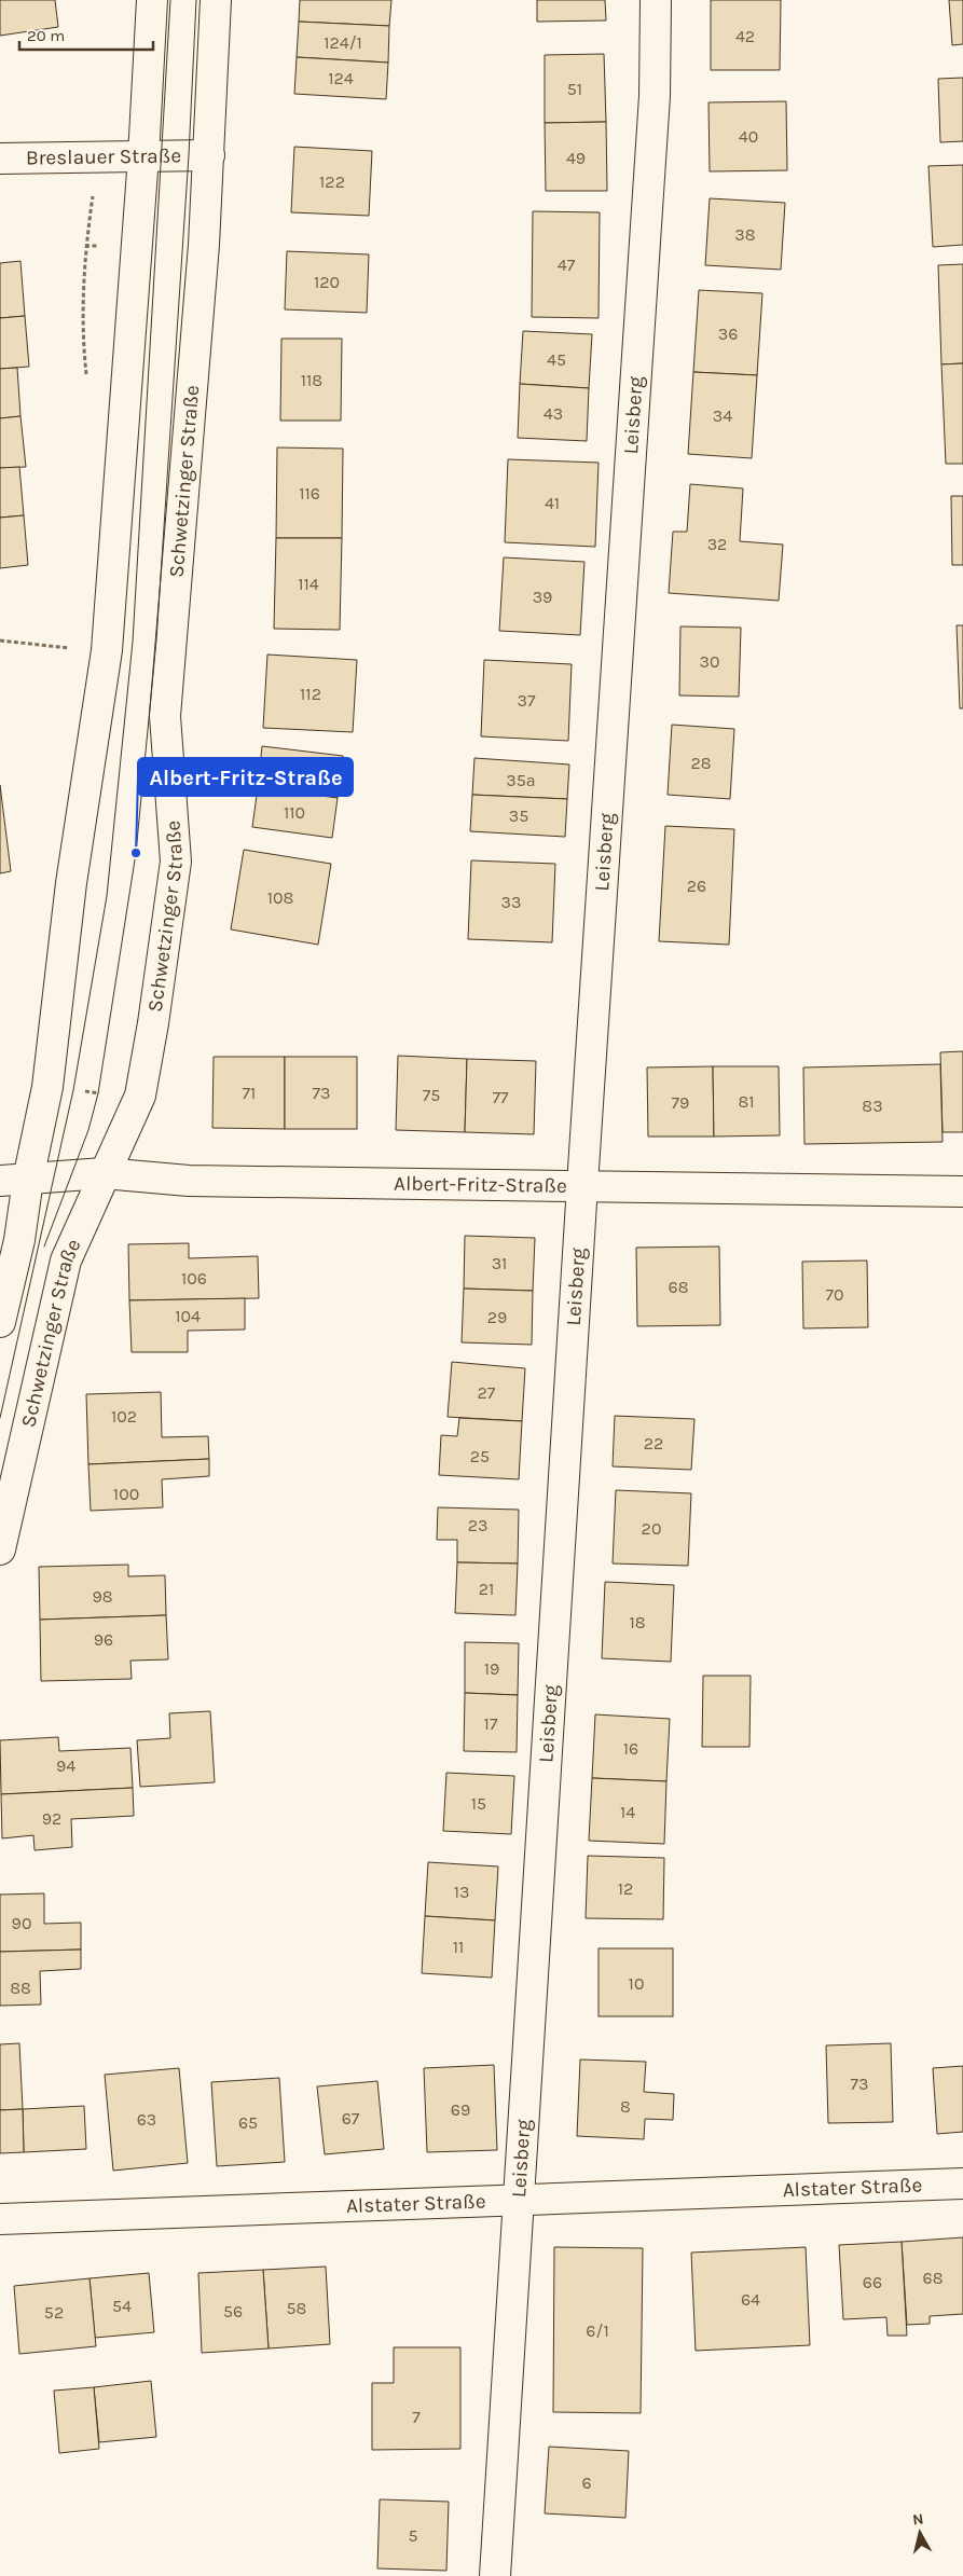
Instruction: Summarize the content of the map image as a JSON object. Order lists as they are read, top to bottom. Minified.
{"streets":{"street":["Breslauer Straße","Leisberg","Schwetzinger Straße","Albert-Fritz-Straße","Alstater Straße"]},"crossings":[["Breslauer Straße","Schwetzinger Straße"],["Leisberg","Albert-Fritz-Straße"],["Leisberg","Alstater Straße"],["Schwetzinger Straße","Albert-Fritz-Straße"]],"places":["Albert-Fritz-Straße"],"house_numbers":["42","124/1","124","51","40","49","122","38","47","120","36","45","118","43","34","116","41","32","114","39","30","112","37","28","35a","110","35","26","108","33","71","73","75","77","81","79","83","31","106","68","70","104","29","27","102","22","25","100","23","20","21","98","18","96","19","17","16","94","15","14","92","12","13","90","11","10","88","73","8","69","67","63","65","68","66","64","54","58","56","52","6/1","7","6","5"],"scale_bar":"20 m","north":"top"}
